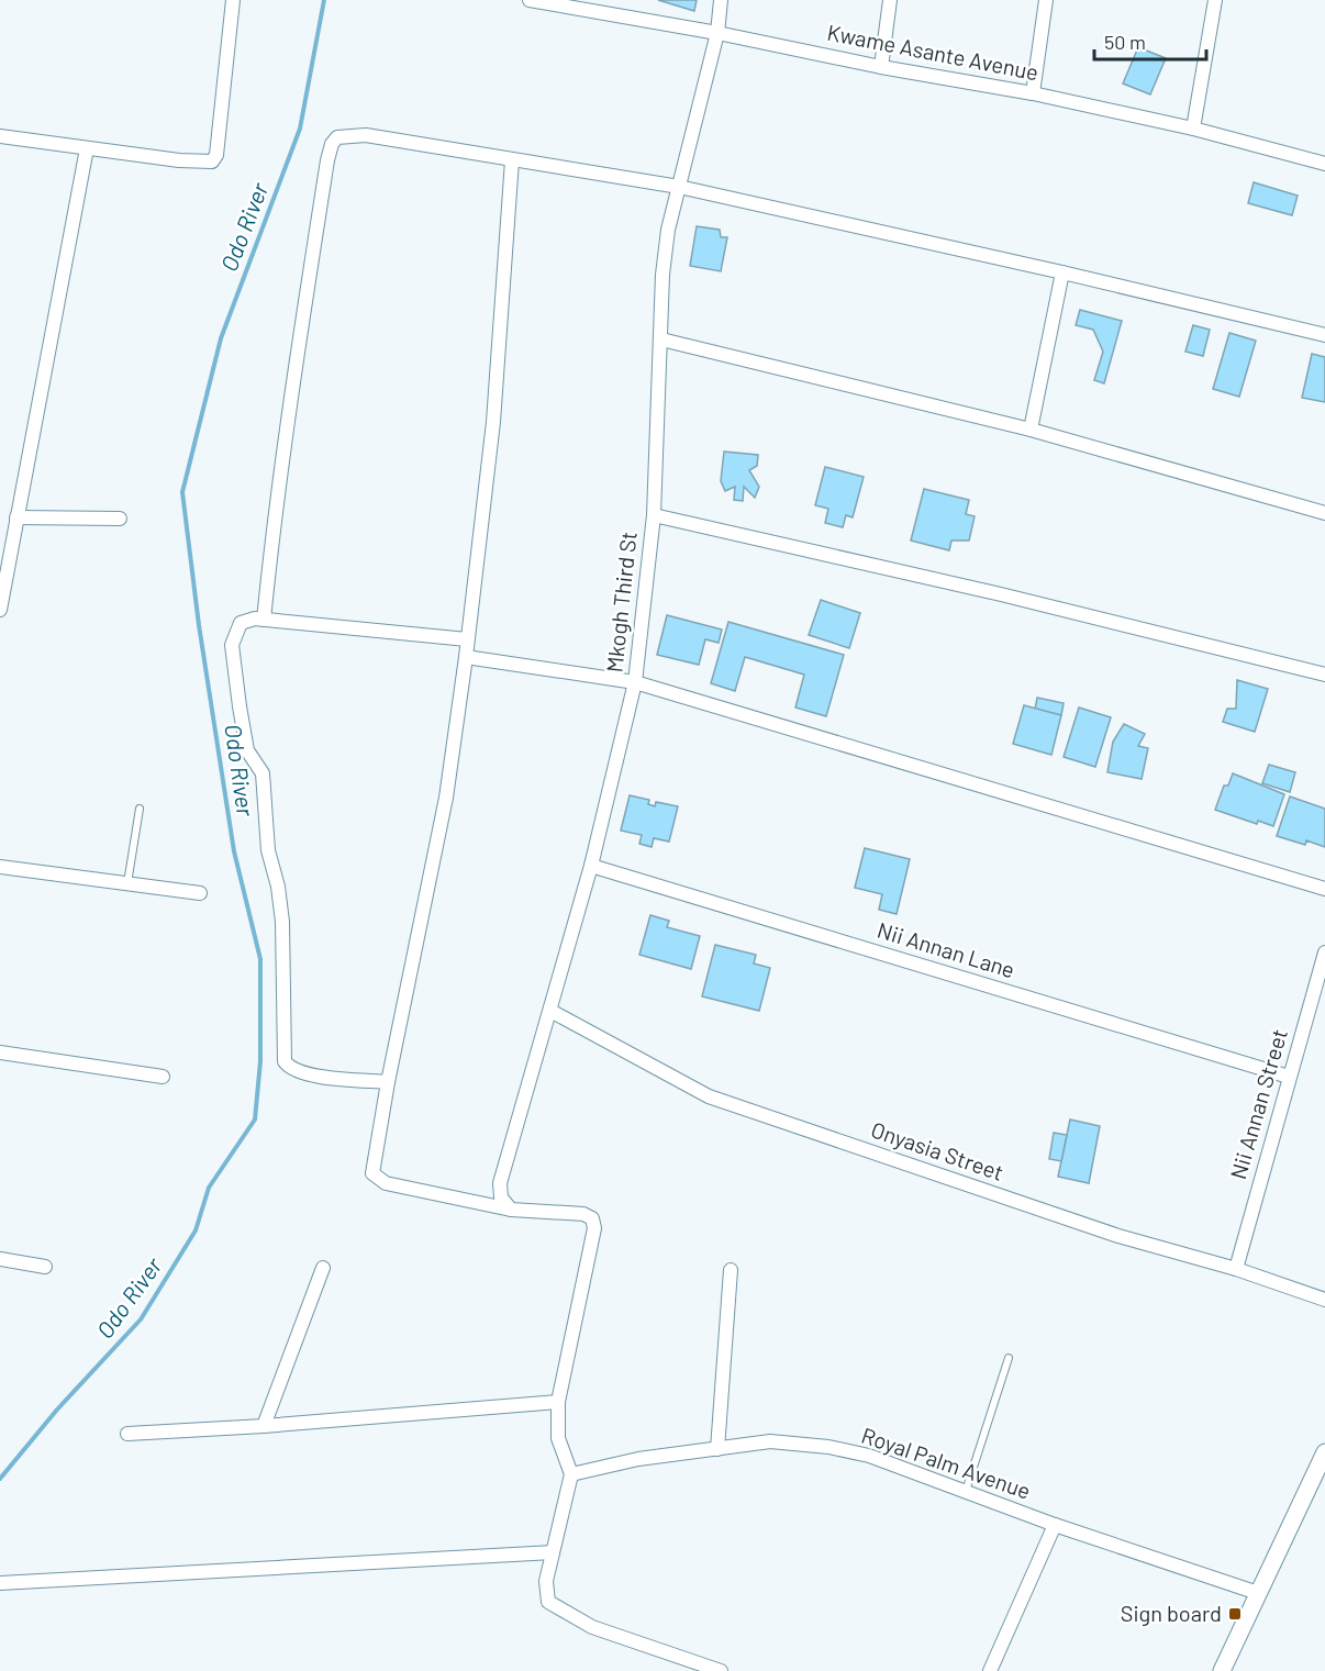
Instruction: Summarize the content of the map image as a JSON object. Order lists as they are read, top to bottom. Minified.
{"streets":{"street":["Kwame Asante Avenue","Mkogh Third St","Nii Annan Lane","Nii Annan Street","Onyasia Street","Royal Palm Avenue"]},"crossings":[["Kwame Asante Avenue","Mkogh Third St"],["Mkogh Third St","Nii Annan Lane"],["Mkogh Third St","Onyasia Street"],["Nii Annan Lane","Nii Annan Street"],["Nii Annan Street","Onyasia Street"]],"water":["Odo River"],"places":{"transit":["Sign board"]},"scale_bar":"50 m"}
